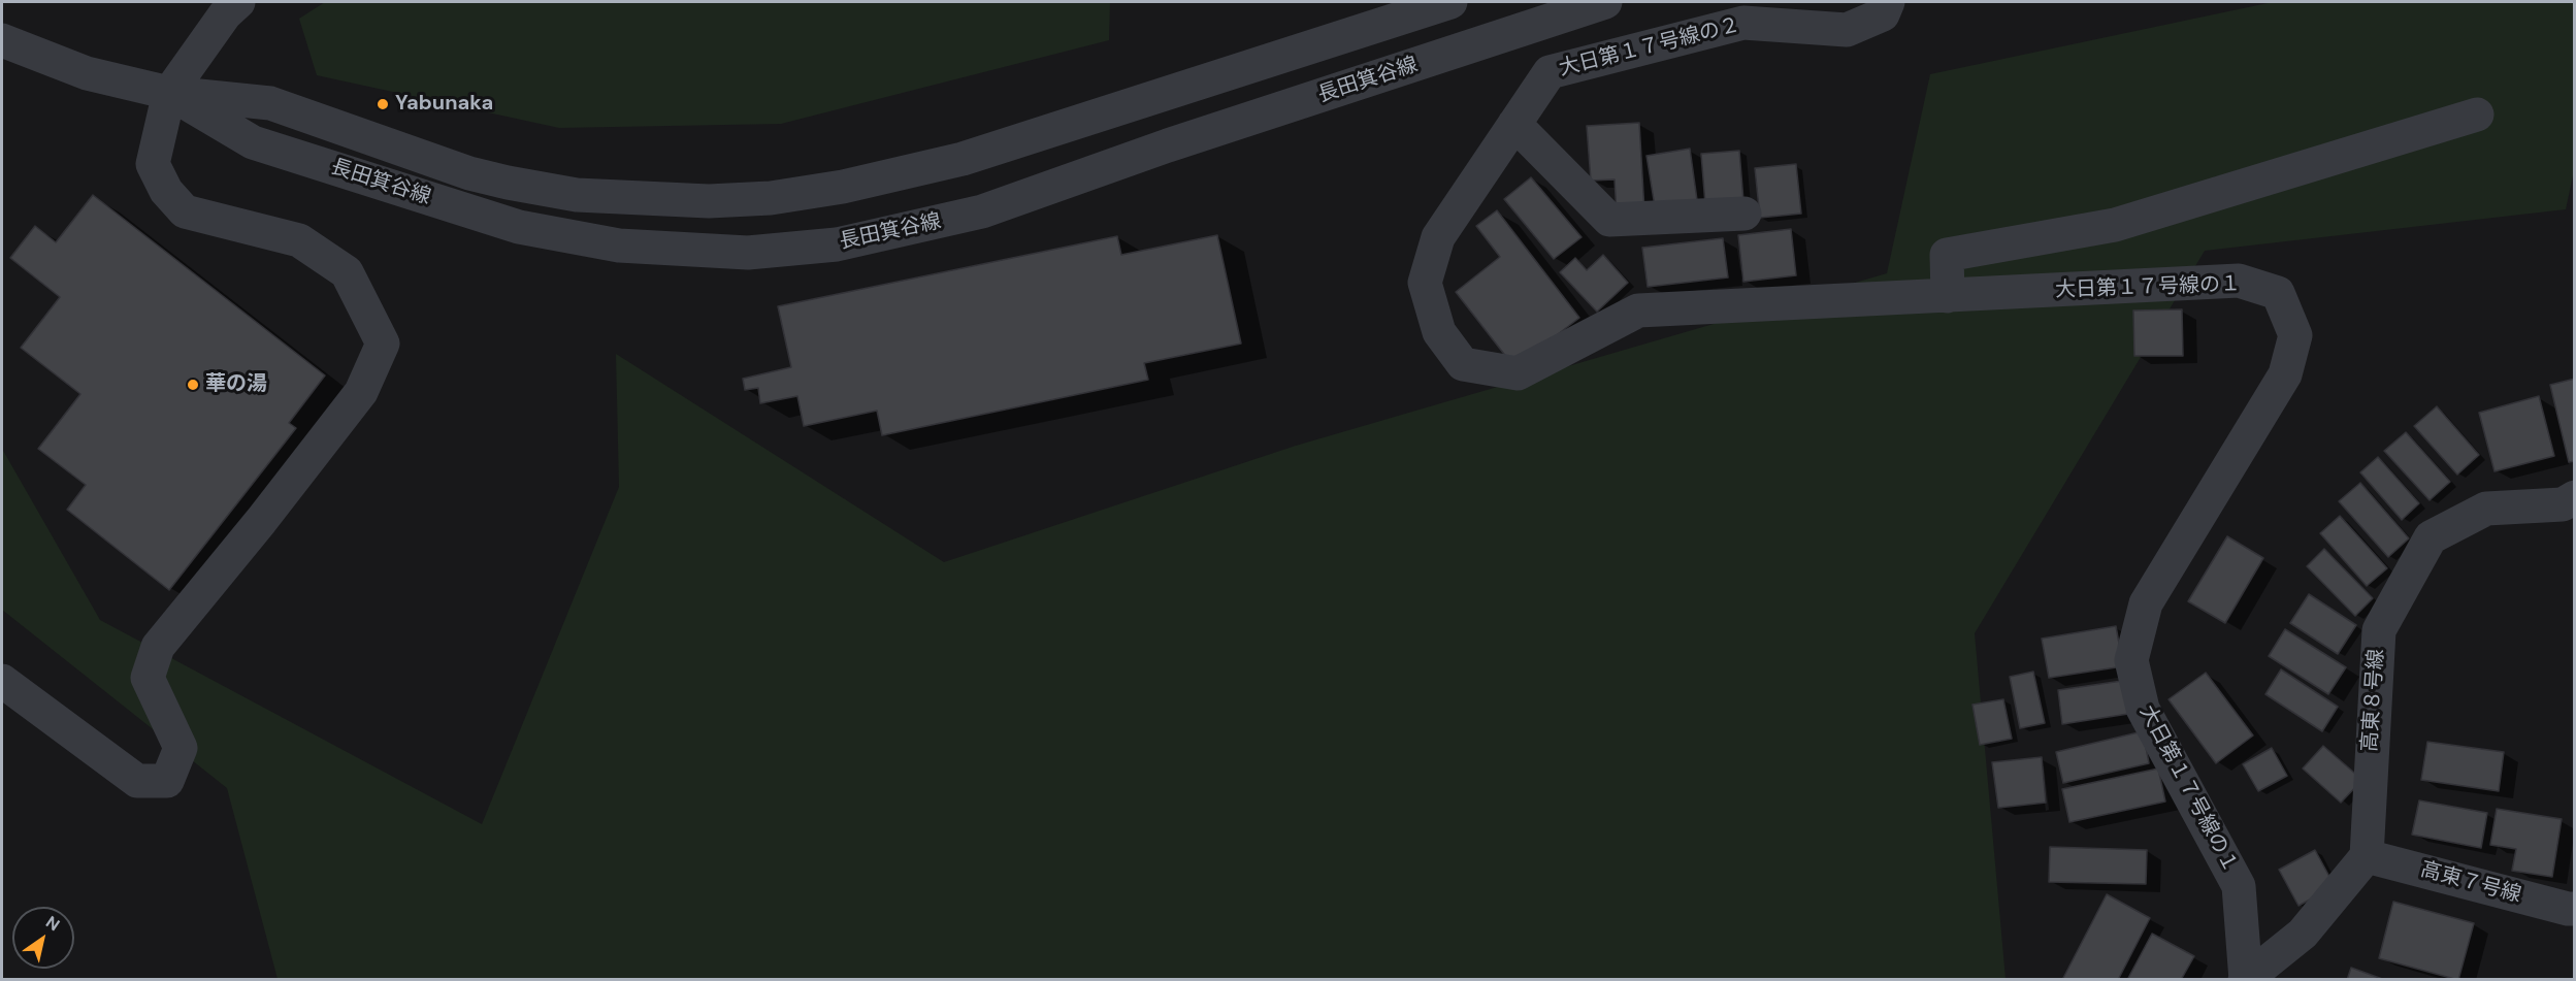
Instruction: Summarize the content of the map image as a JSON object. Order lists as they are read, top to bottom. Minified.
{"streets":{"street":["大日第１７号線の２","長田箕谷線","大日第１７号線の１","高東８号線","高東７号線"]},"crossings":[["大日第１７号線の２","大日第１７号線の１"],["高東８号線","高東７号線"]],"places":["Yabunaka","華の湯"],"north":"top right"}
